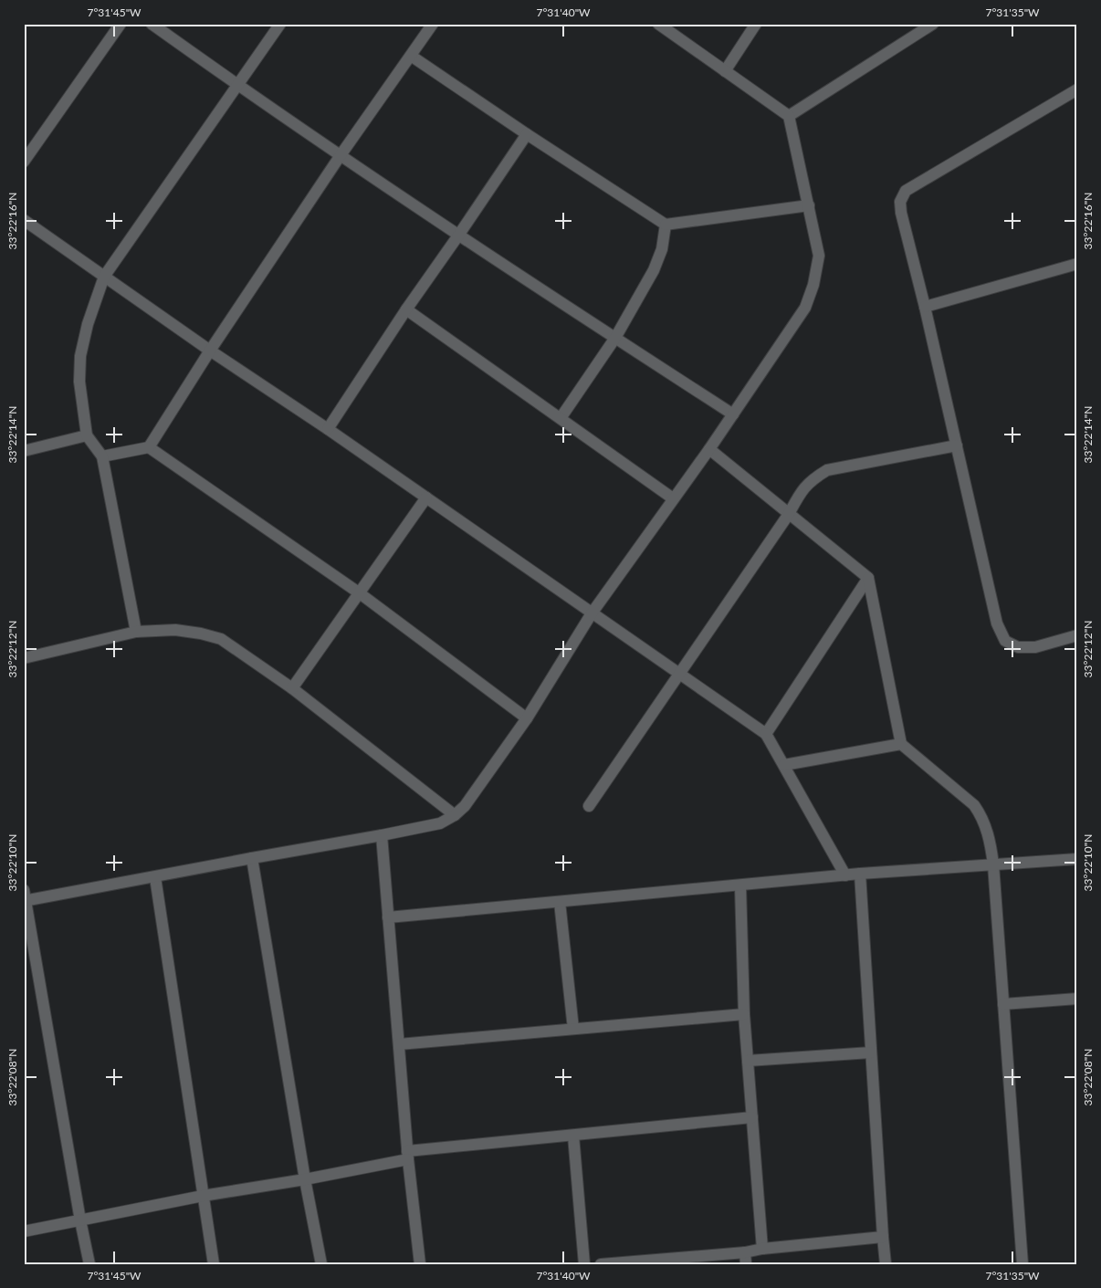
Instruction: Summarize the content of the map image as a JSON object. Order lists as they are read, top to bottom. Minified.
{"coordinates":["7°31'45\"W","7°31'40\"W","7°31'35\"W","33°22'16\"N","33°22'14\"N","33°22'12\"N","33°22'10\"N","33°22'08\"N"]}
